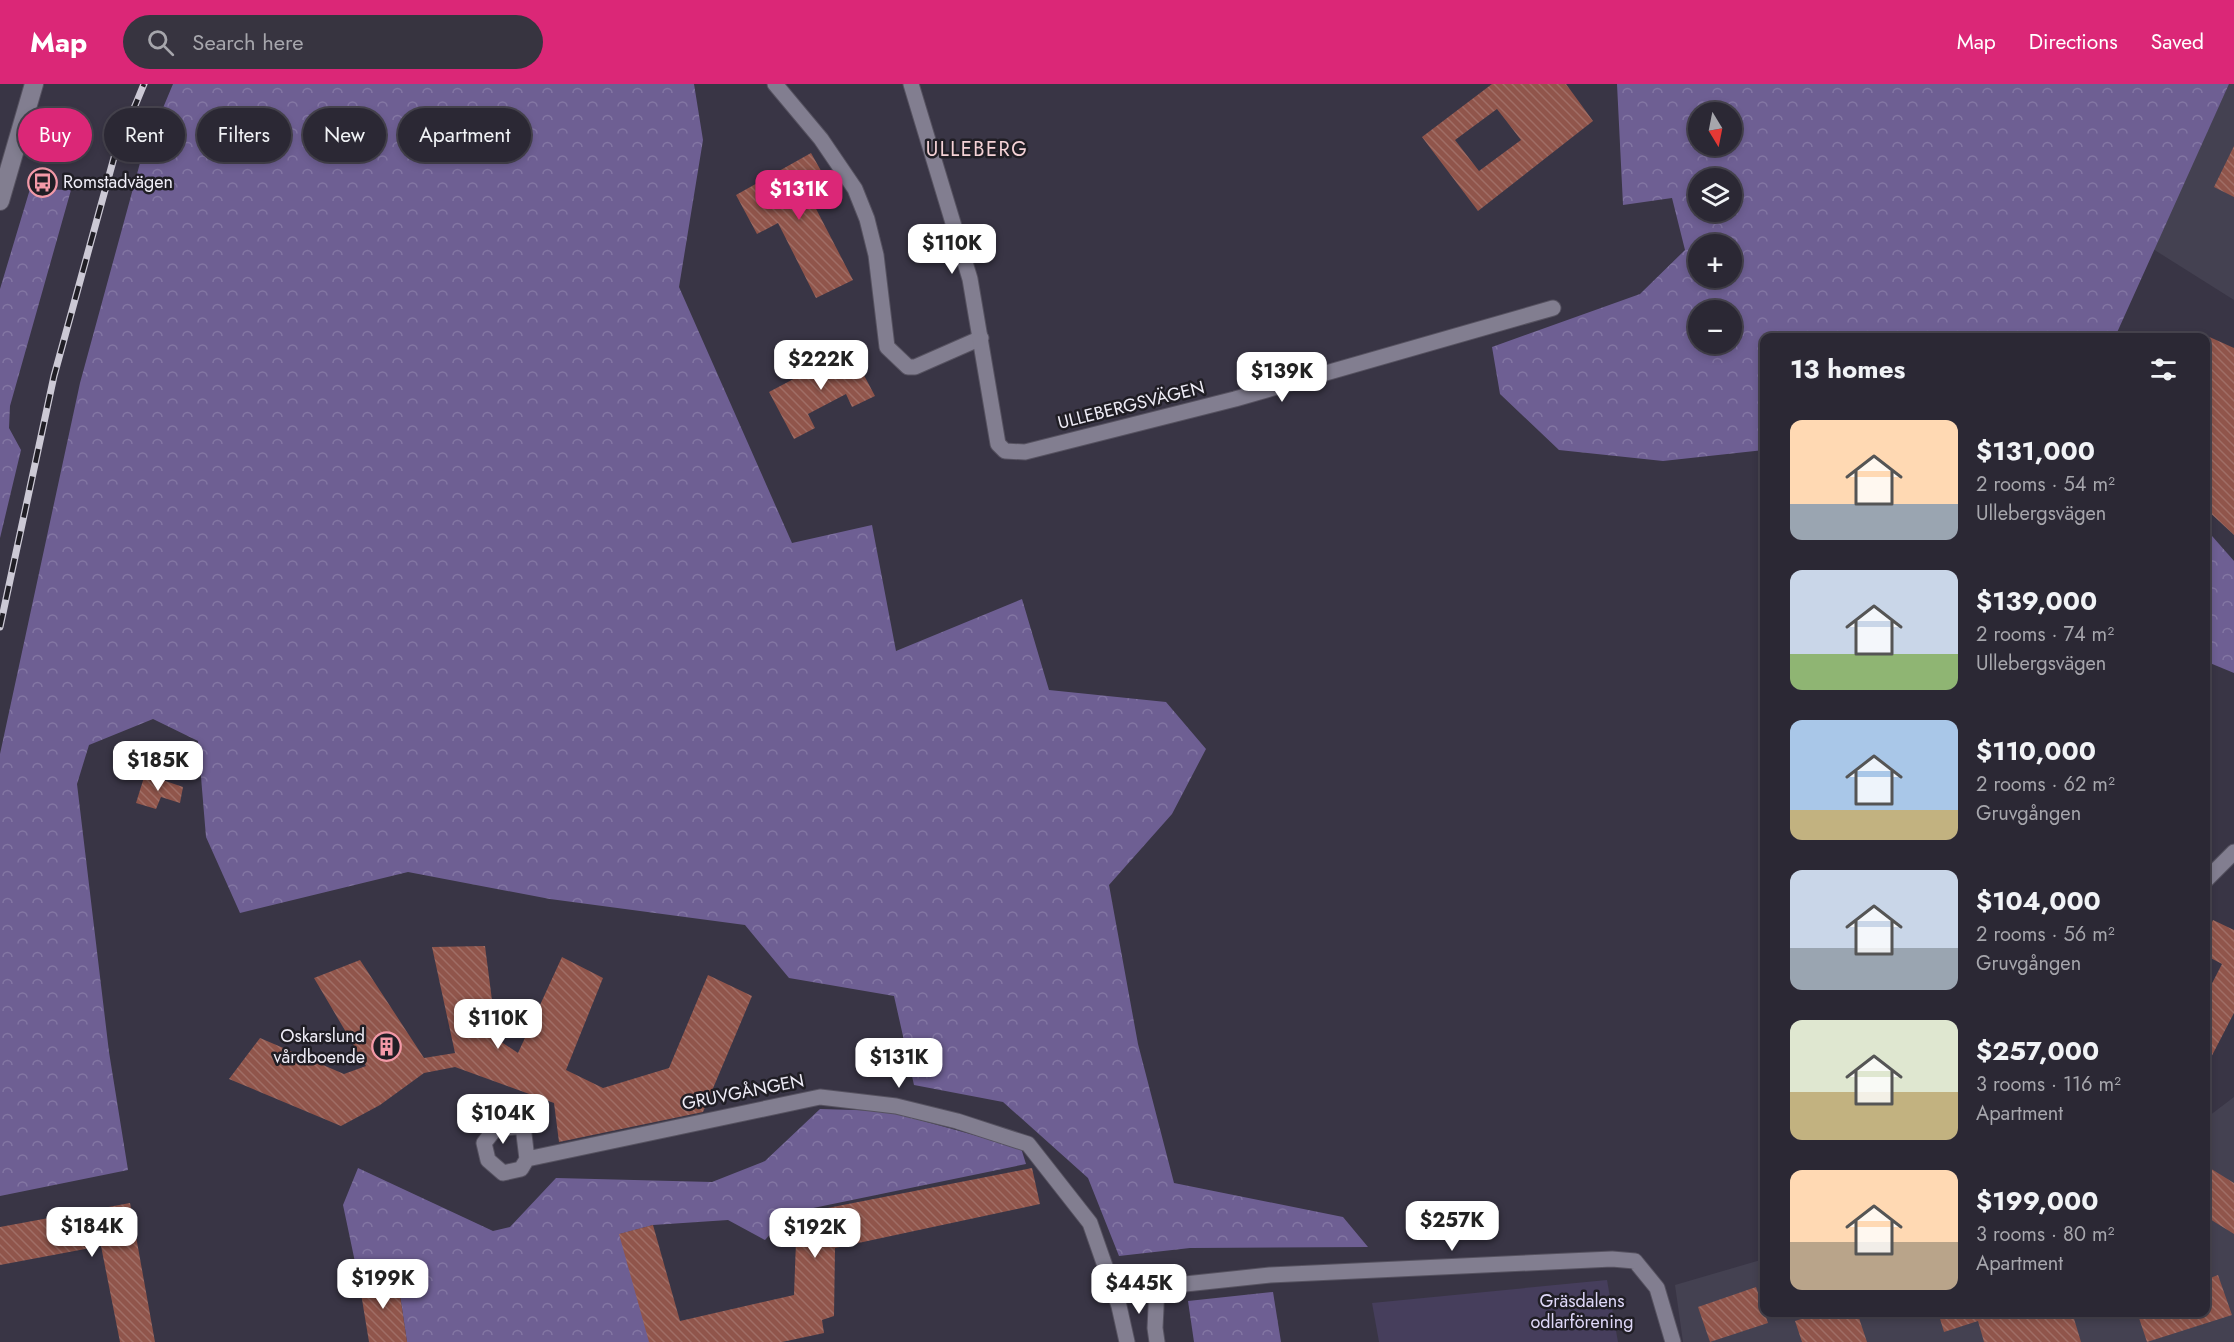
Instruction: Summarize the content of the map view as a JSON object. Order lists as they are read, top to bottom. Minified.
{"streets":{"street":["ULLEBERGSVÄGEN","GRUVGÅNGEN"]},"districts":["ULLEBERG"],"parks":["Gräsdalens odlarförening"],"places":{"bus stop":["Romstadvägen"],"building":["Oskarslund vårdboende"]},"north":"bottom","page":{"header":"Map","search":"Search here","nav":["Map","Directions","Saved"],"map_buttons":["+","−"],"chip":["Buy","Rent","Filters","New","Apartment"],"price":["$131K","$110K","$222K","$139K","$185K","$110K","$131K","$104K","$257K","$184K","$192K","$199K","$445K"],"heading":"13 homes","list":[{"name":"$131,000","note":"2 rooms · 54 m² · Ullebergsvägen"},{"name":"$139,000","note":"2 rooms · 74 m² · Ullebergsvägen"},{"name":"$110,000","note":"2 rooms · 62 m² · Gruvgången"},{"name":"$104,000","note":"2 rooms · 56 m² · Gruvgången"},{"name":"$257,000","note":"3 rooms · 116 m² · Apartment"},{"name":"$199,000","note":"3 rooms · 80 m² · Apartment"}]}}
